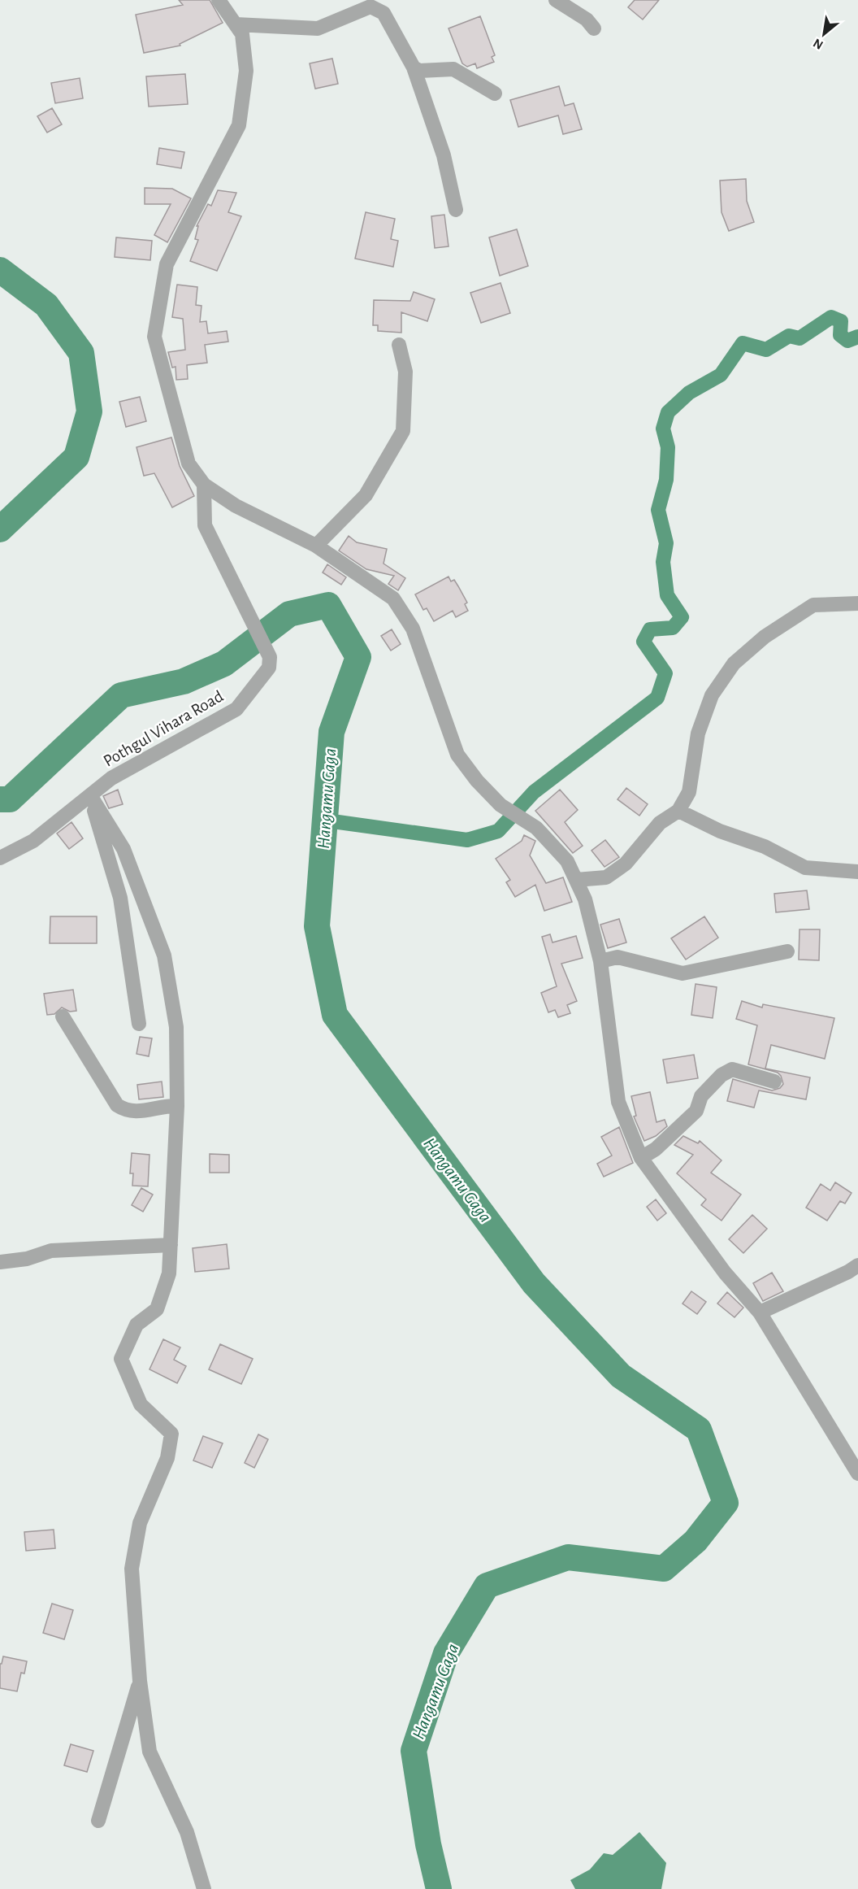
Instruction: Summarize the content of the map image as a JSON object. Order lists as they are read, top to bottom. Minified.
{"streets":{"street":["Pothgul Vihara Road"]},"water":["Hangamu Gaga"],"north":"bottom left"}
